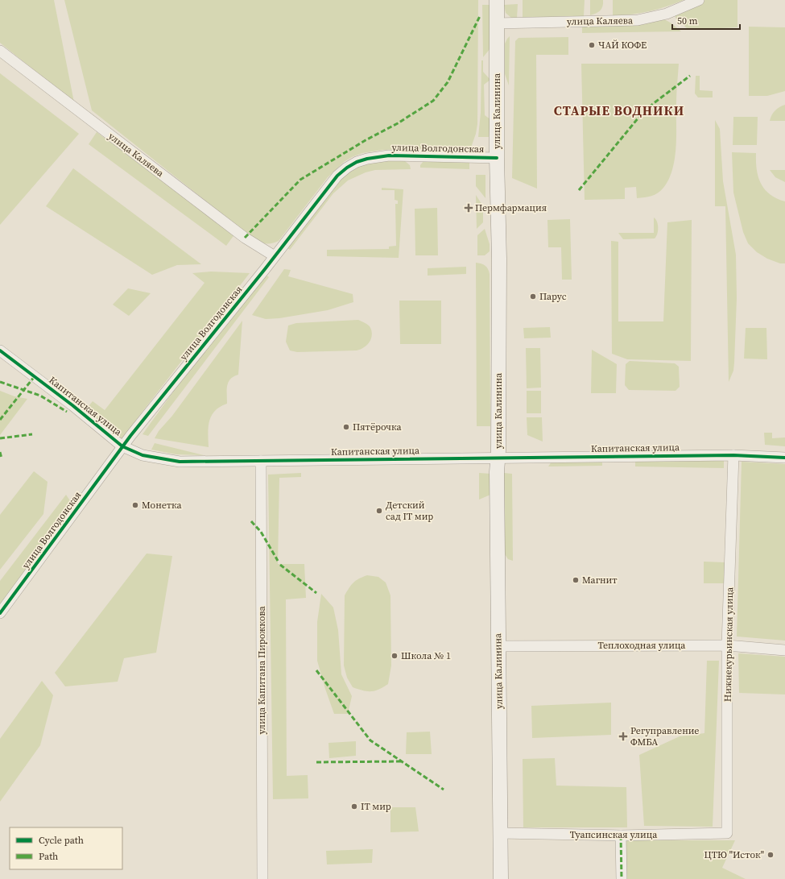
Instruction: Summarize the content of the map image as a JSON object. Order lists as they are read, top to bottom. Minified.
{"streets":{"main road":["улица Калинина"],"street":["улица Каляева","улица Волгодонская","Капитанская улица","Нижнекурьинская улица","Теплоходная улица","улица Капитана Пирожкова","Туапсинская улица"]},"crossings":[["улица Каляева","улица Калинина"],["улица Каляева","улица Волгодонская"],["улица Калинина","улица Волгодонская"],["улица Калинина","Капитанская улица"],["улица Калинина","Теплоходная улица"],["улица Калинина","Туапсинская улица"],["улица Волгодонская","Капитанская улица"],["Капитанская улица","Нижнекурьинская улица"],["Капитанская улица","улица Капитана Пирожкова"],["Нижнекурьинская улица","Теплоходная улица"],["Нижнекурьинская улица","Туапсинская улица"]],"districts":["СТАРЫЕ ВОДНИКИ"],"places":{"other":["ЧАЙ КОФЕ","Парус","Пятёрочка","Монетка","Детский сад IT мир","Магнит","Школа № 1","IT мир","ЦТЮ \"Исток\""],"health":["Пермфармация","Регуправление ФМБА"]},"legend":["Cycle path","Path"],"scale_bar":"50 m"}
